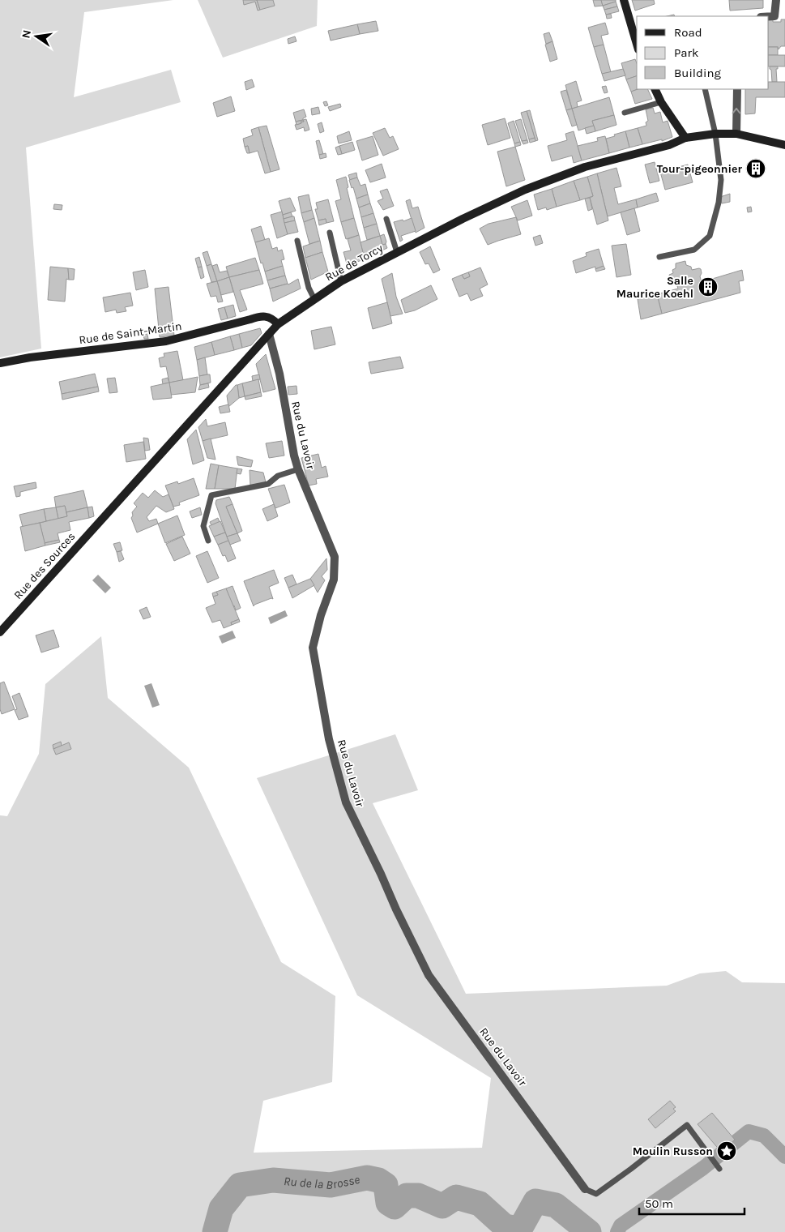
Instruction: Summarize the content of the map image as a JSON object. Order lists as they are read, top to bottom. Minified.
{"streets":{"street":["Rue de Torcy","Rue de Saint-Martin","Rue du Lavoir","Rue des Sources"]},"crossings":[["Rue de Torcy","Rue de Saint-Martin"],["Rue de Torcy","Rue du Lavoir"],["Rue de Torcy","Rue des Sources"]],"water":["Ru de la Brosse"],"places":{"building":["Tour-pigeonnier","Salle Maurice Koehl"],"place":["Moulin Russon"]},"legend":["Road","Park","Building"],"scale_bar":"50 m","north":"left"}
